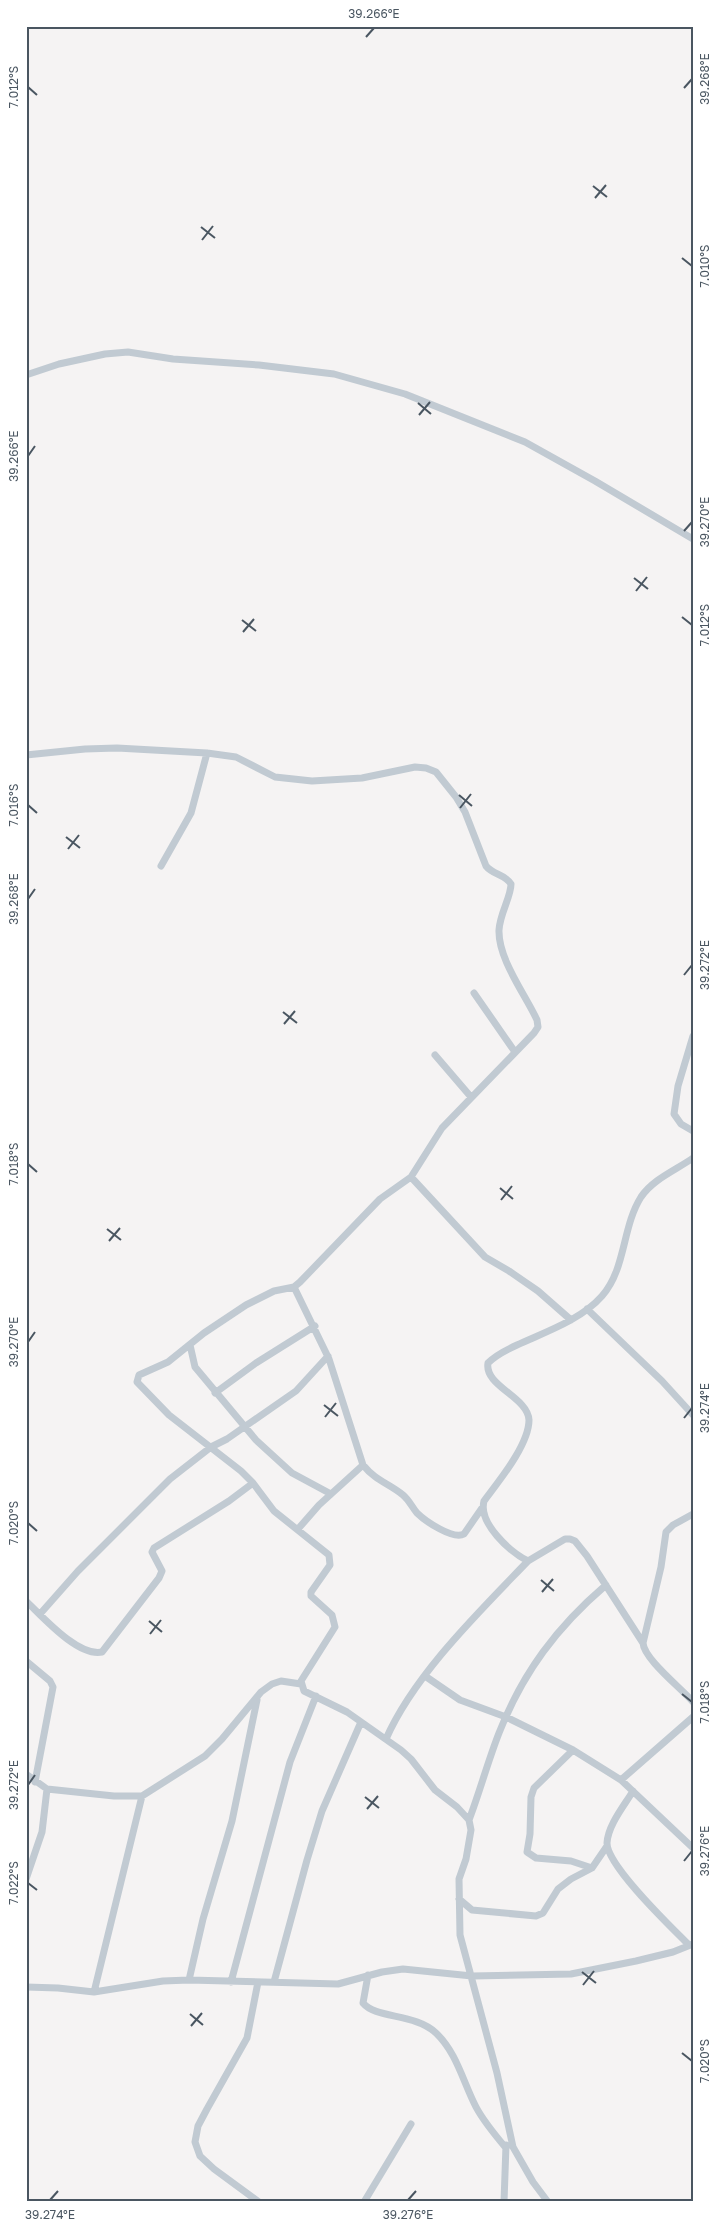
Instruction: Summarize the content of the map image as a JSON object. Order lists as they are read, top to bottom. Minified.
{"coordinates":["39.266°E","39.268°E","7.012°S","7.010°S","39.270°E","7.016°S","39.272°E","7.018°S","39.274°E","7.020°S","39.276°E","7.022°S"]}
